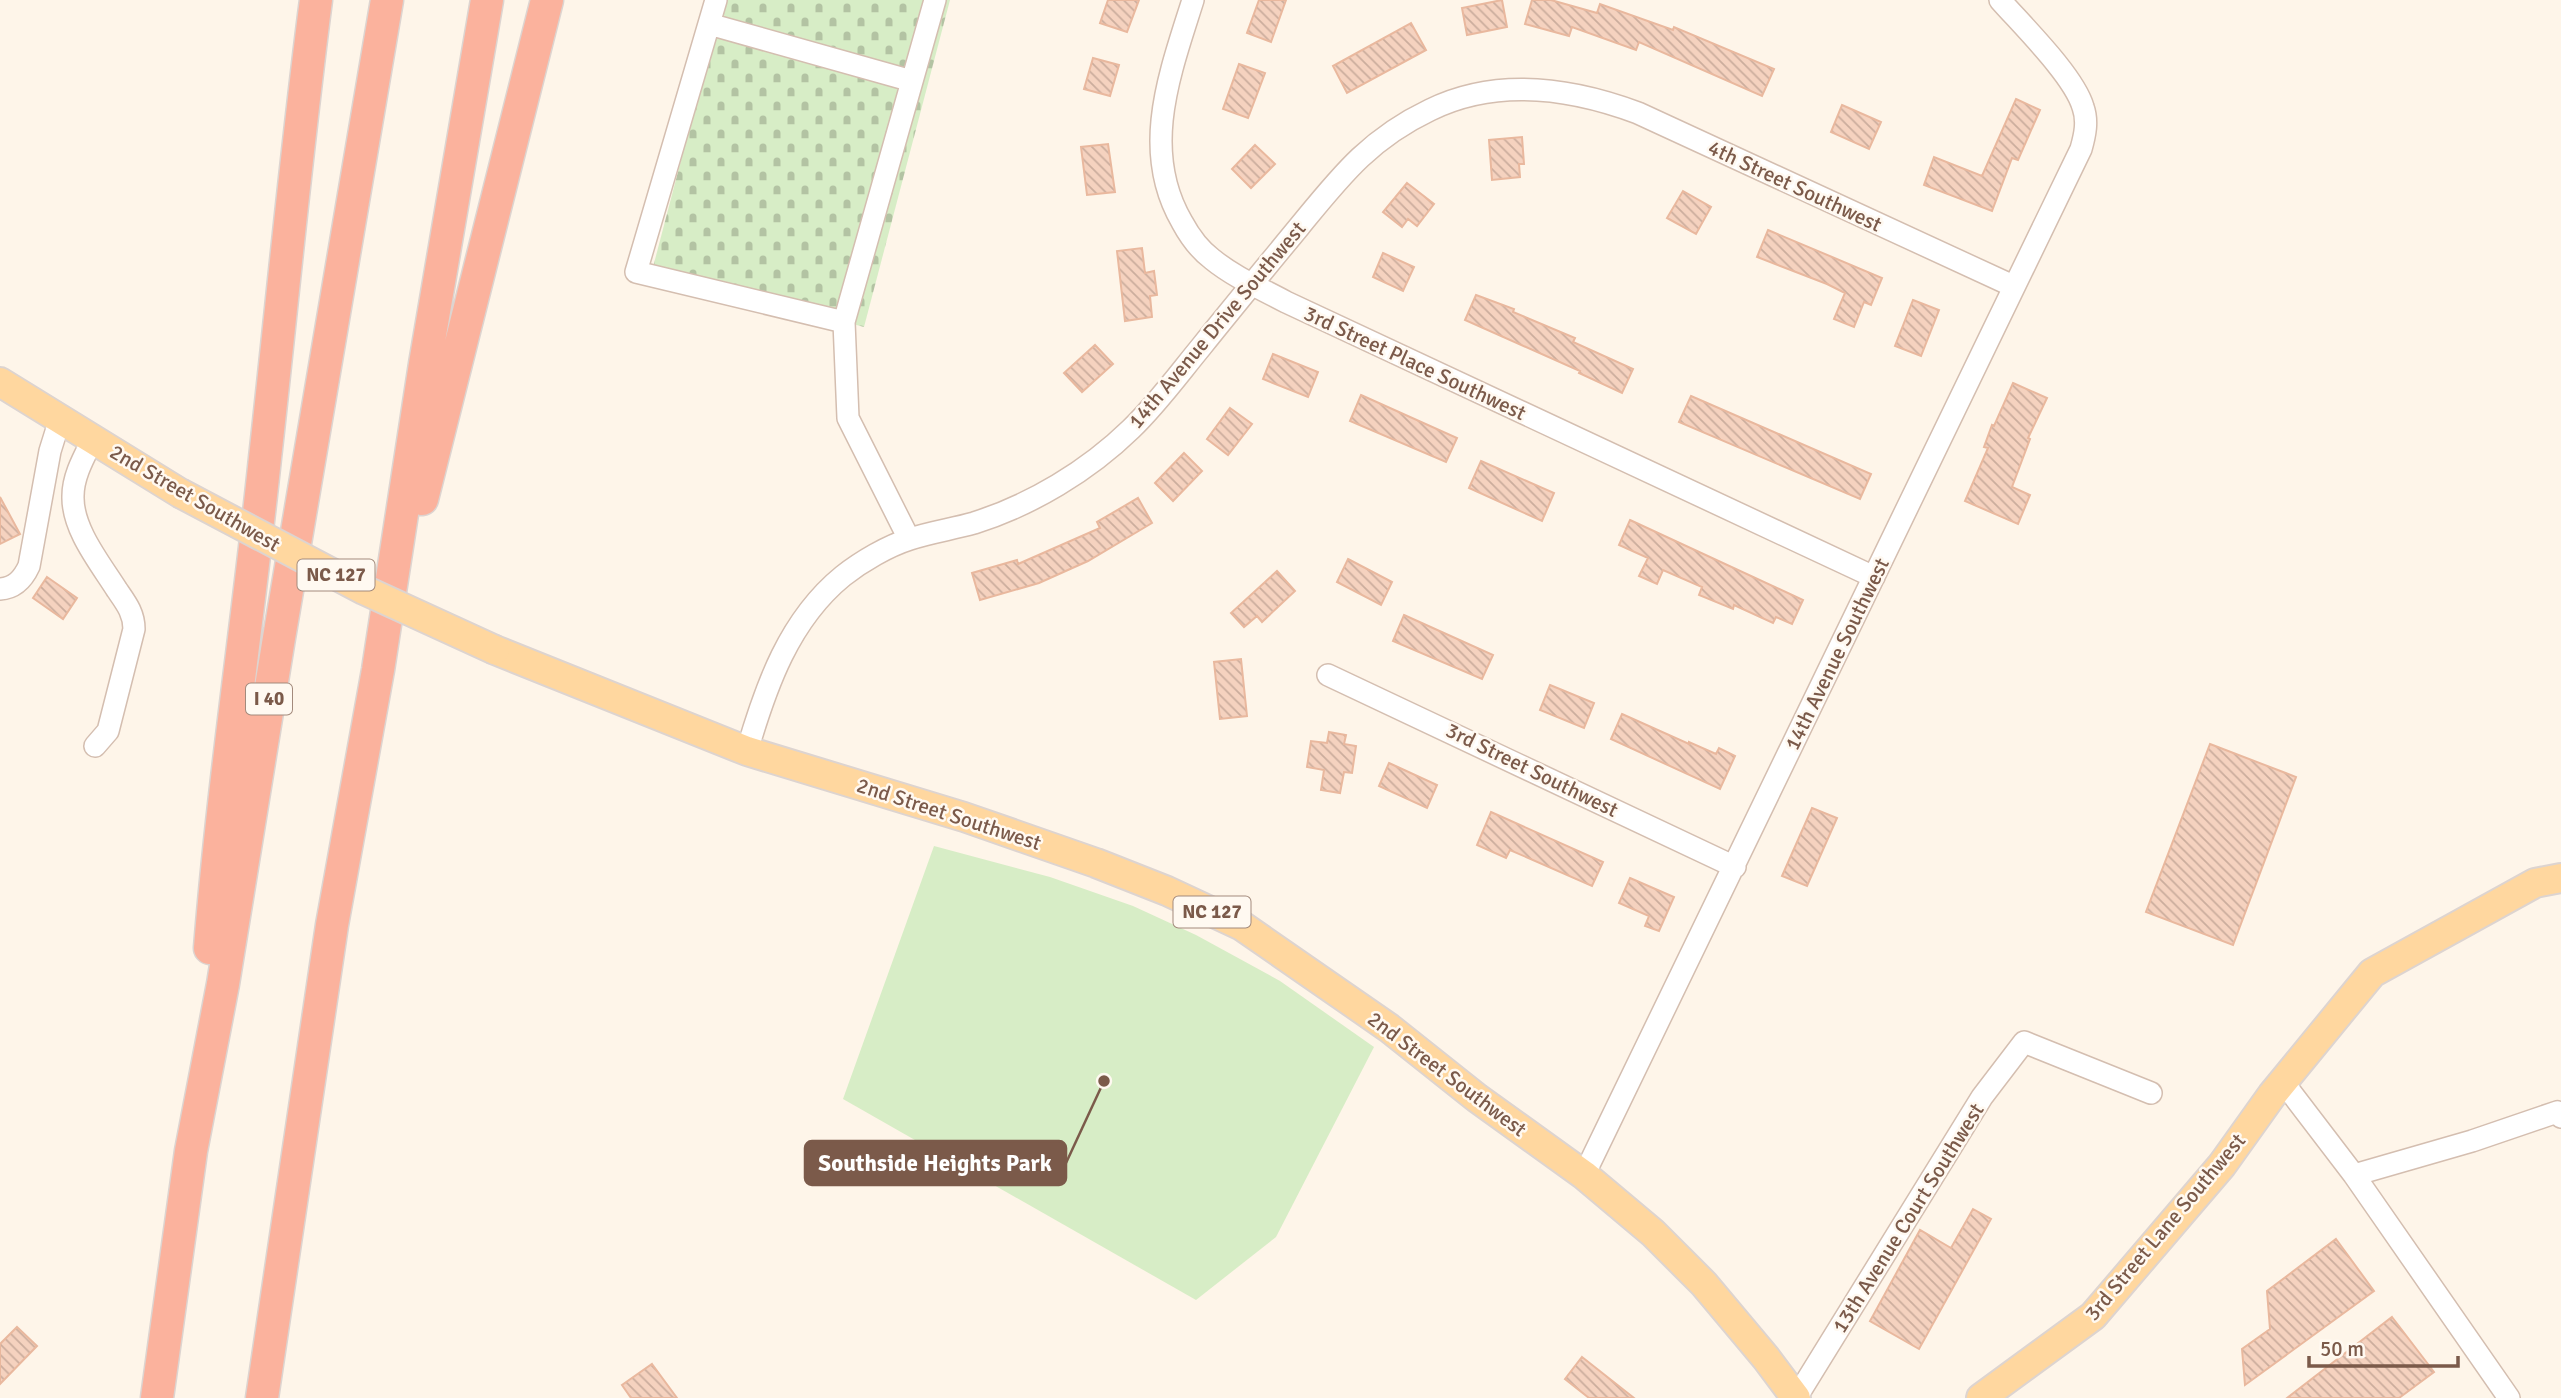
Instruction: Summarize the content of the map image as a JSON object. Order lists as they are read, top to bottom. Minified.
{"streets":{"highway":["I 40"],"main road":["2nd Street Southwest","NC 127","3rd Street Lane Southwest"],"street":["4th Street Southwest","14th Avenue Drive Southwest","3rd Street Place Southwest","14th Avenue Southwest","3rd Street Southwest","13th Avenue Court Southwest"]},"crossings":[["4th Street Southwest","14th Avenue Drive Southwest"],["4th Street Southwest","14th Avenue Southwest"],["14th Avenue Drive Southwest","3rd Street Place Southwest"],["14th Avenue Drive Southwest","2nd Street Southwest"],["3rd Street Place Southwest","14th Avenue Southwest"],["2nd Street Southwest","14th Avenue Southwest"],["2nd Street Southwest","13th Avenue Court Southwest"],["14th Avenue Southwest","3rd Street Southwest"]],"places":["Southside Heights Park"],"scale_bar":"50 m"}
